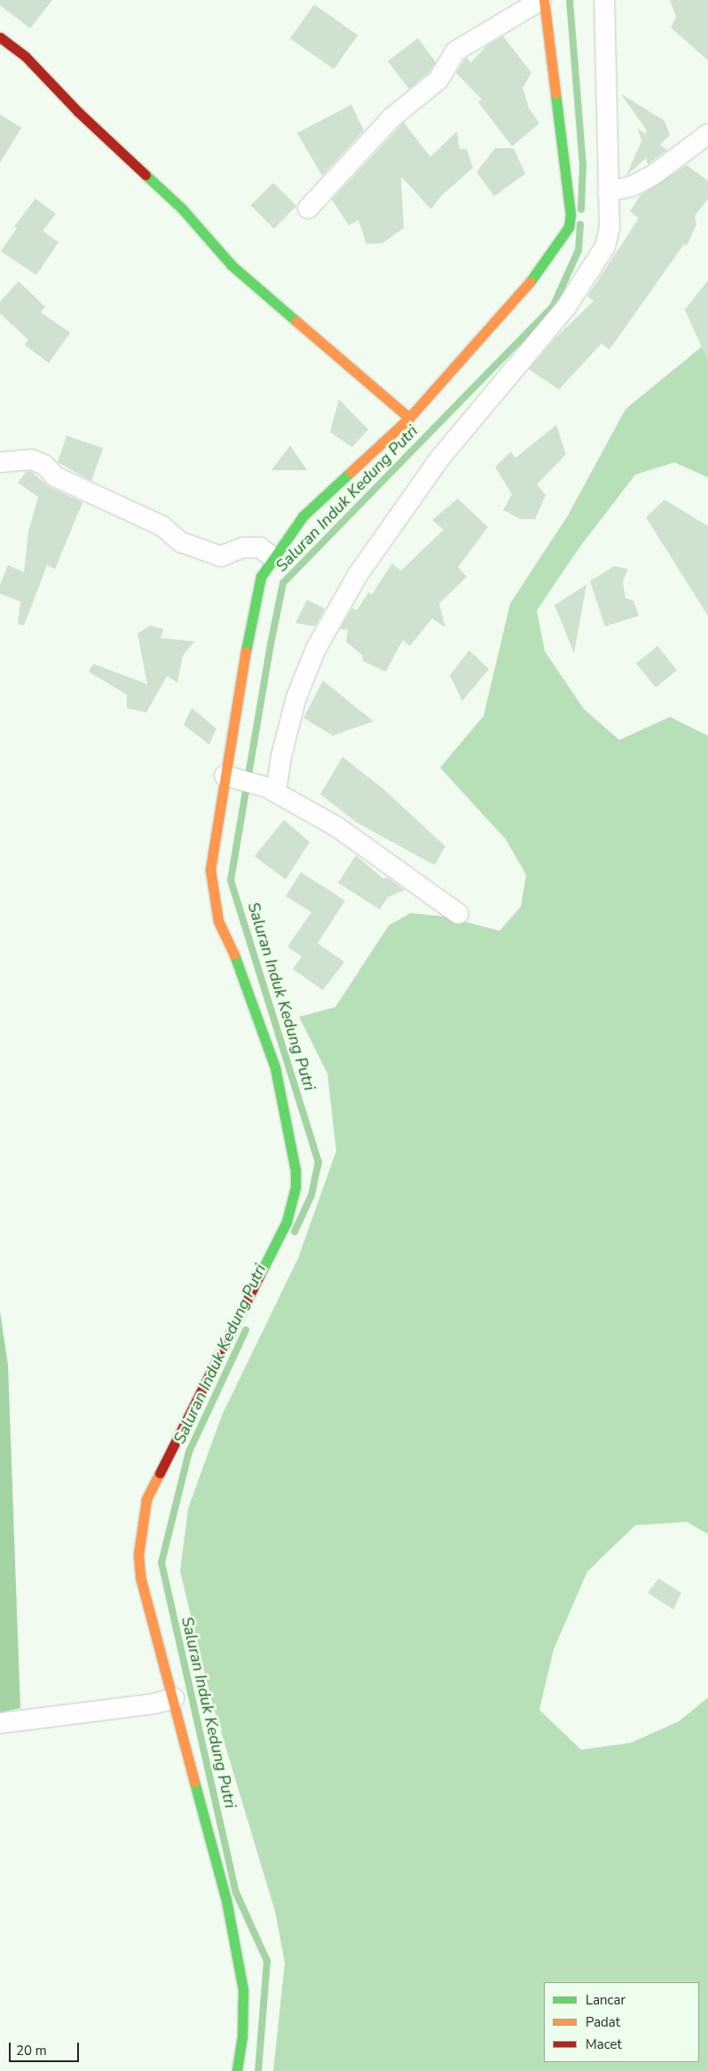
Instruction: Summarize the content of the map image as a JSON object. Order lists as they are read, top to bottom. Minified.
{"water":["Saluran Induk Kedung Putri"],"legend":["Lancar","Padat","Macet"],"scale_bar":"20 m"}
